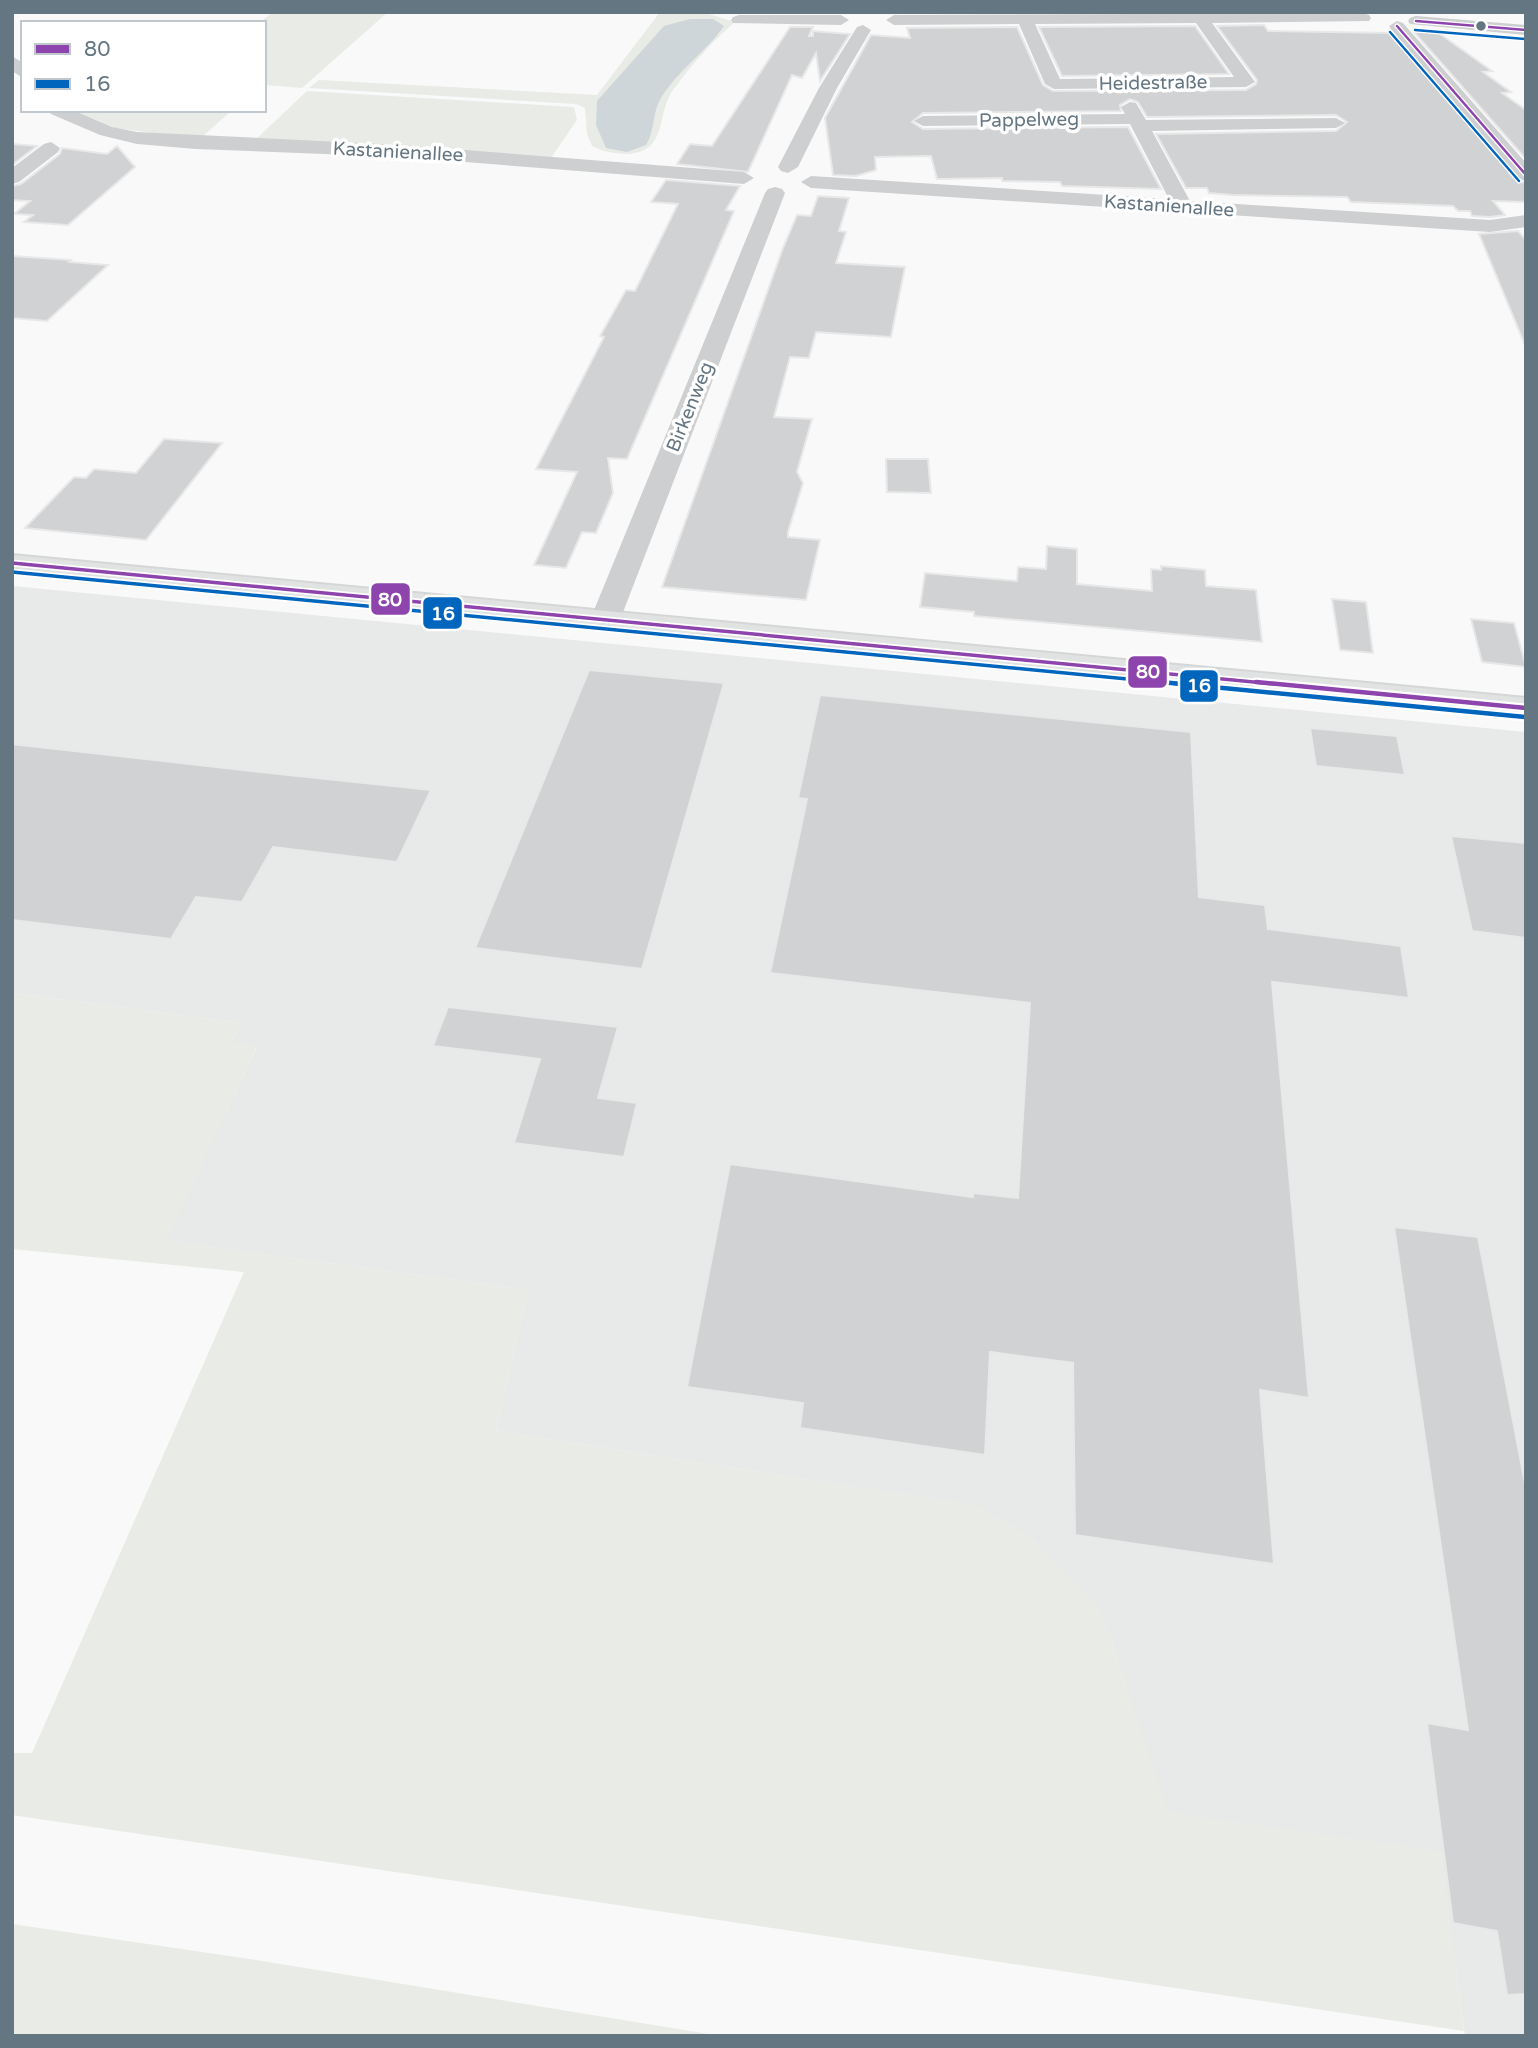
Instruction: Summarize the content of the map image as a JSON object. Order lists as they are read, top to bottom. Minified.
{"streets":{"street":["Heidestraße","Pappelweg","Kastanienallee","Birkenweg"]},"crossings":[["Kastanienallee","Birkenweg"]],"lines":["transit line 80","transit line 16"],"legend":["80","16"]}
